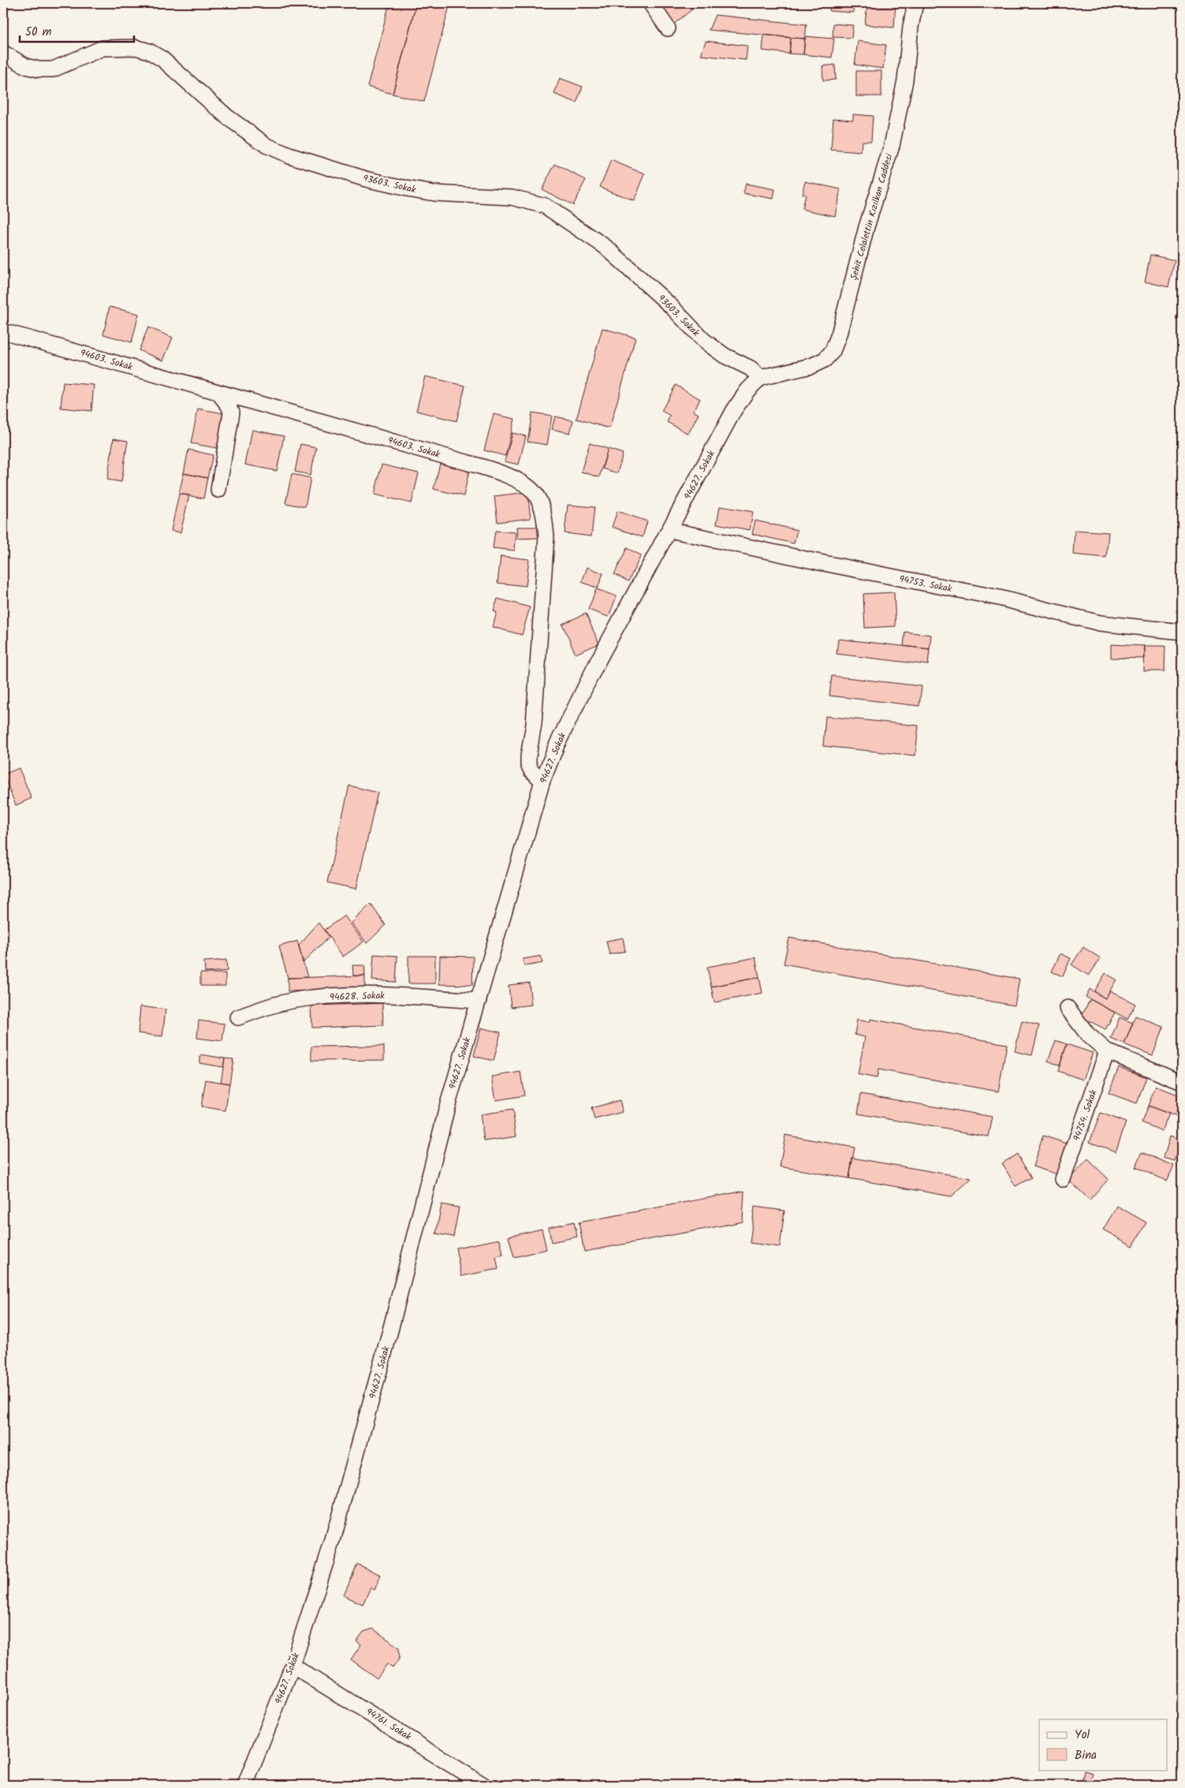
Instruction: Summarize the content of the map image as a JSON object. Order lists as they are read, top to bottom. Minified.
{"streets":{"street":["93603. Sokak","Şehit Celalettin Kızılkan Caddesi","94603. Sokak","94627. Sokak","94753. Sokak","94628. Sokak","94754. Sokak","94761. Sokak"]},"crossings":[["93603. Sokak","Şehit Celalettin Kızılkan Caddesi"],["93603. Sokak","94627. Sokak"],["Şehit Celalettin Kızılkan Caddesi","94627. Sokak"],["94603. Sokak","94627. Sokak"],["94627. Sokak","94753. Sokak"],["94627. Sokak","94628. Sokak"],["94627. Sokak","94761. Sokak"]],"legend":["Yol","Bina"],"scale_bar":"50 m"}
